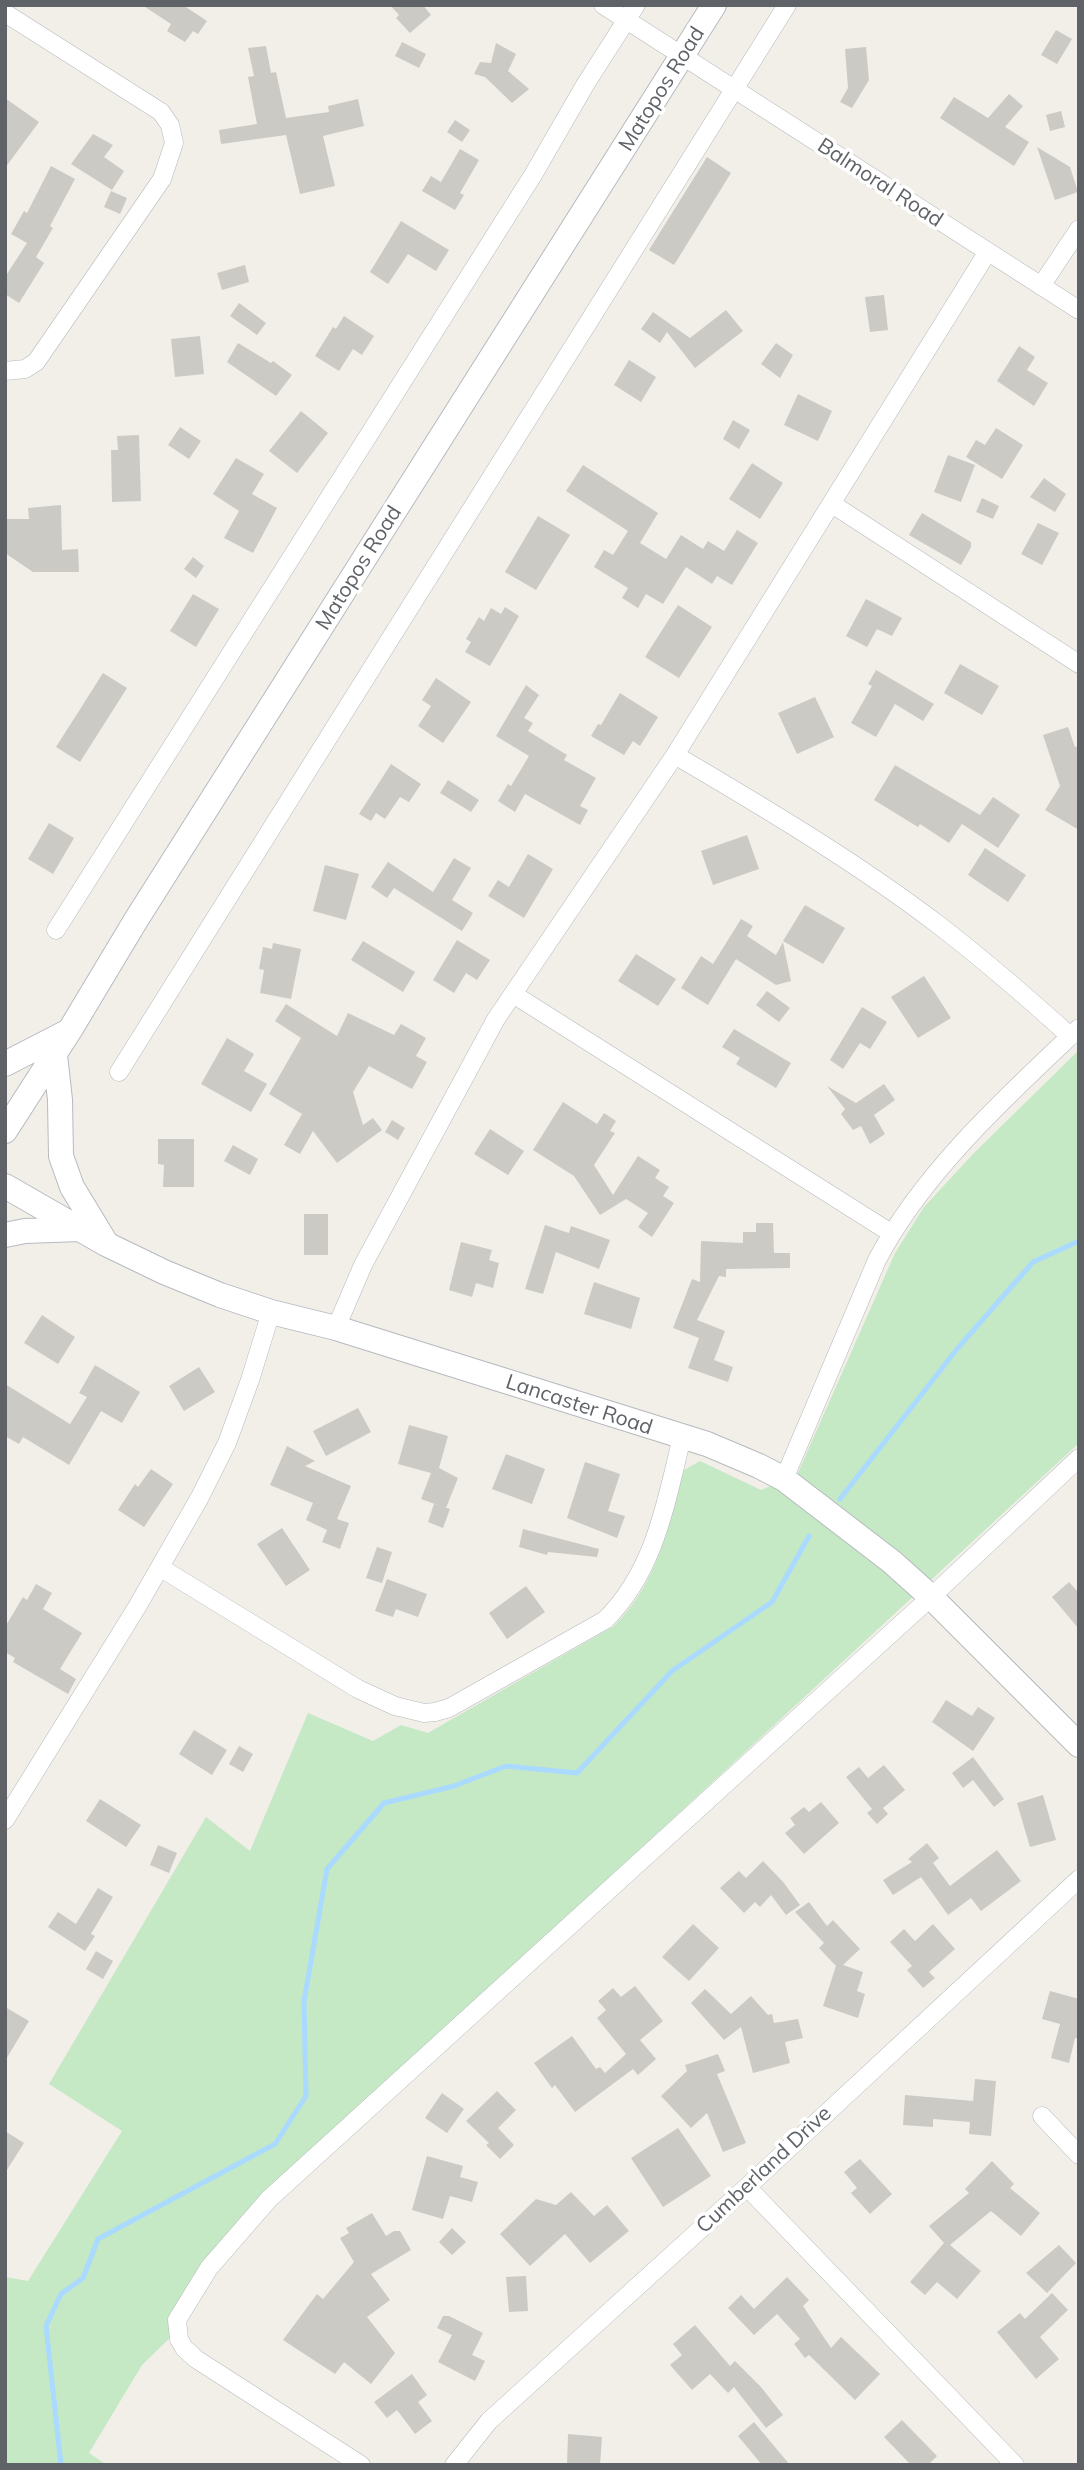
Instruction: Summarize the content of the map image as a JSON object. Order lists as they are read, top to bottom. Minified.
{"streets":{"main road":["Matopos Road","Lancaster Road"],"street":["Balmoral Road","Cumberland Drive"]},"crossings":[["Matopos Road","Balmoral Road"]]}
